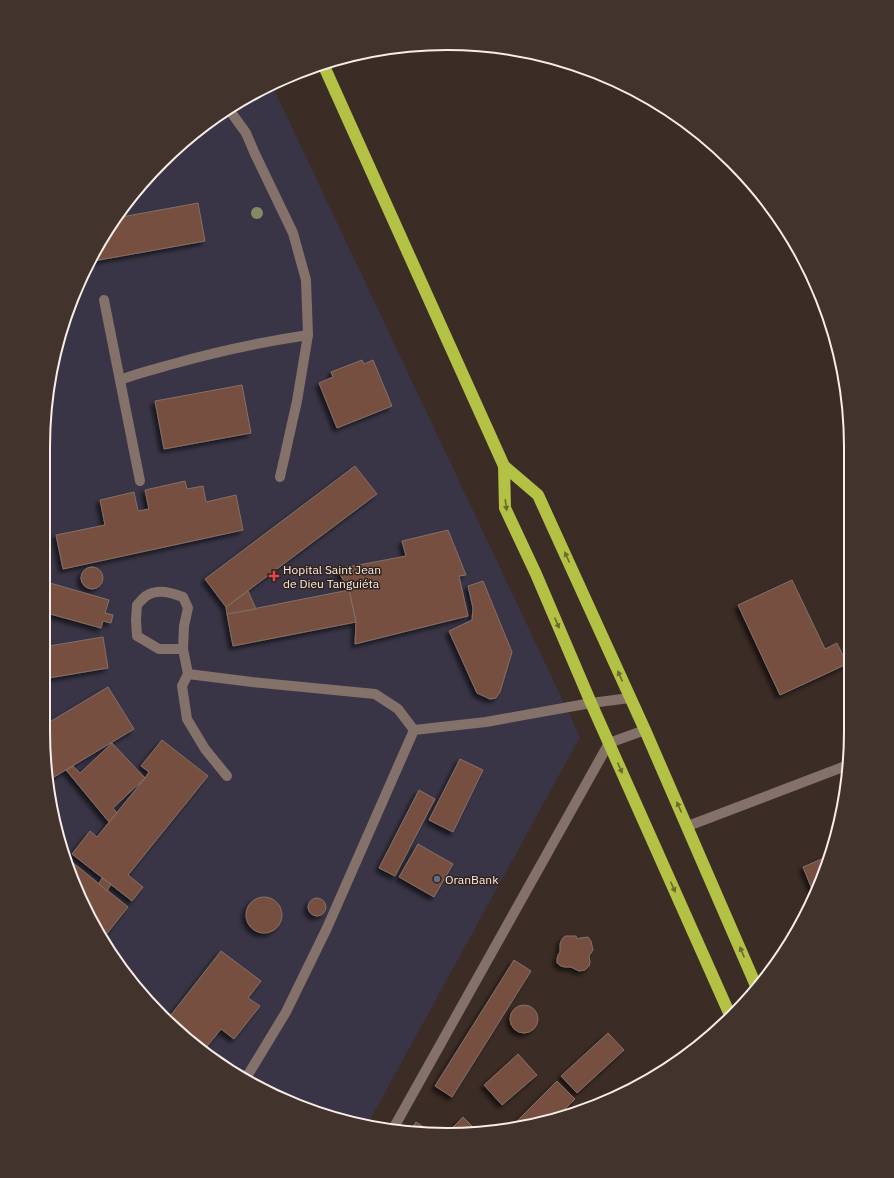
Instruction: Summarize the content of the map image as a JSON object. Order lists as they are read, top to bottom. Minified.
{"places":{"health":["Hopital Saint Jean de Dieu Tanguiéta"],"other":["OranBank"]}}
